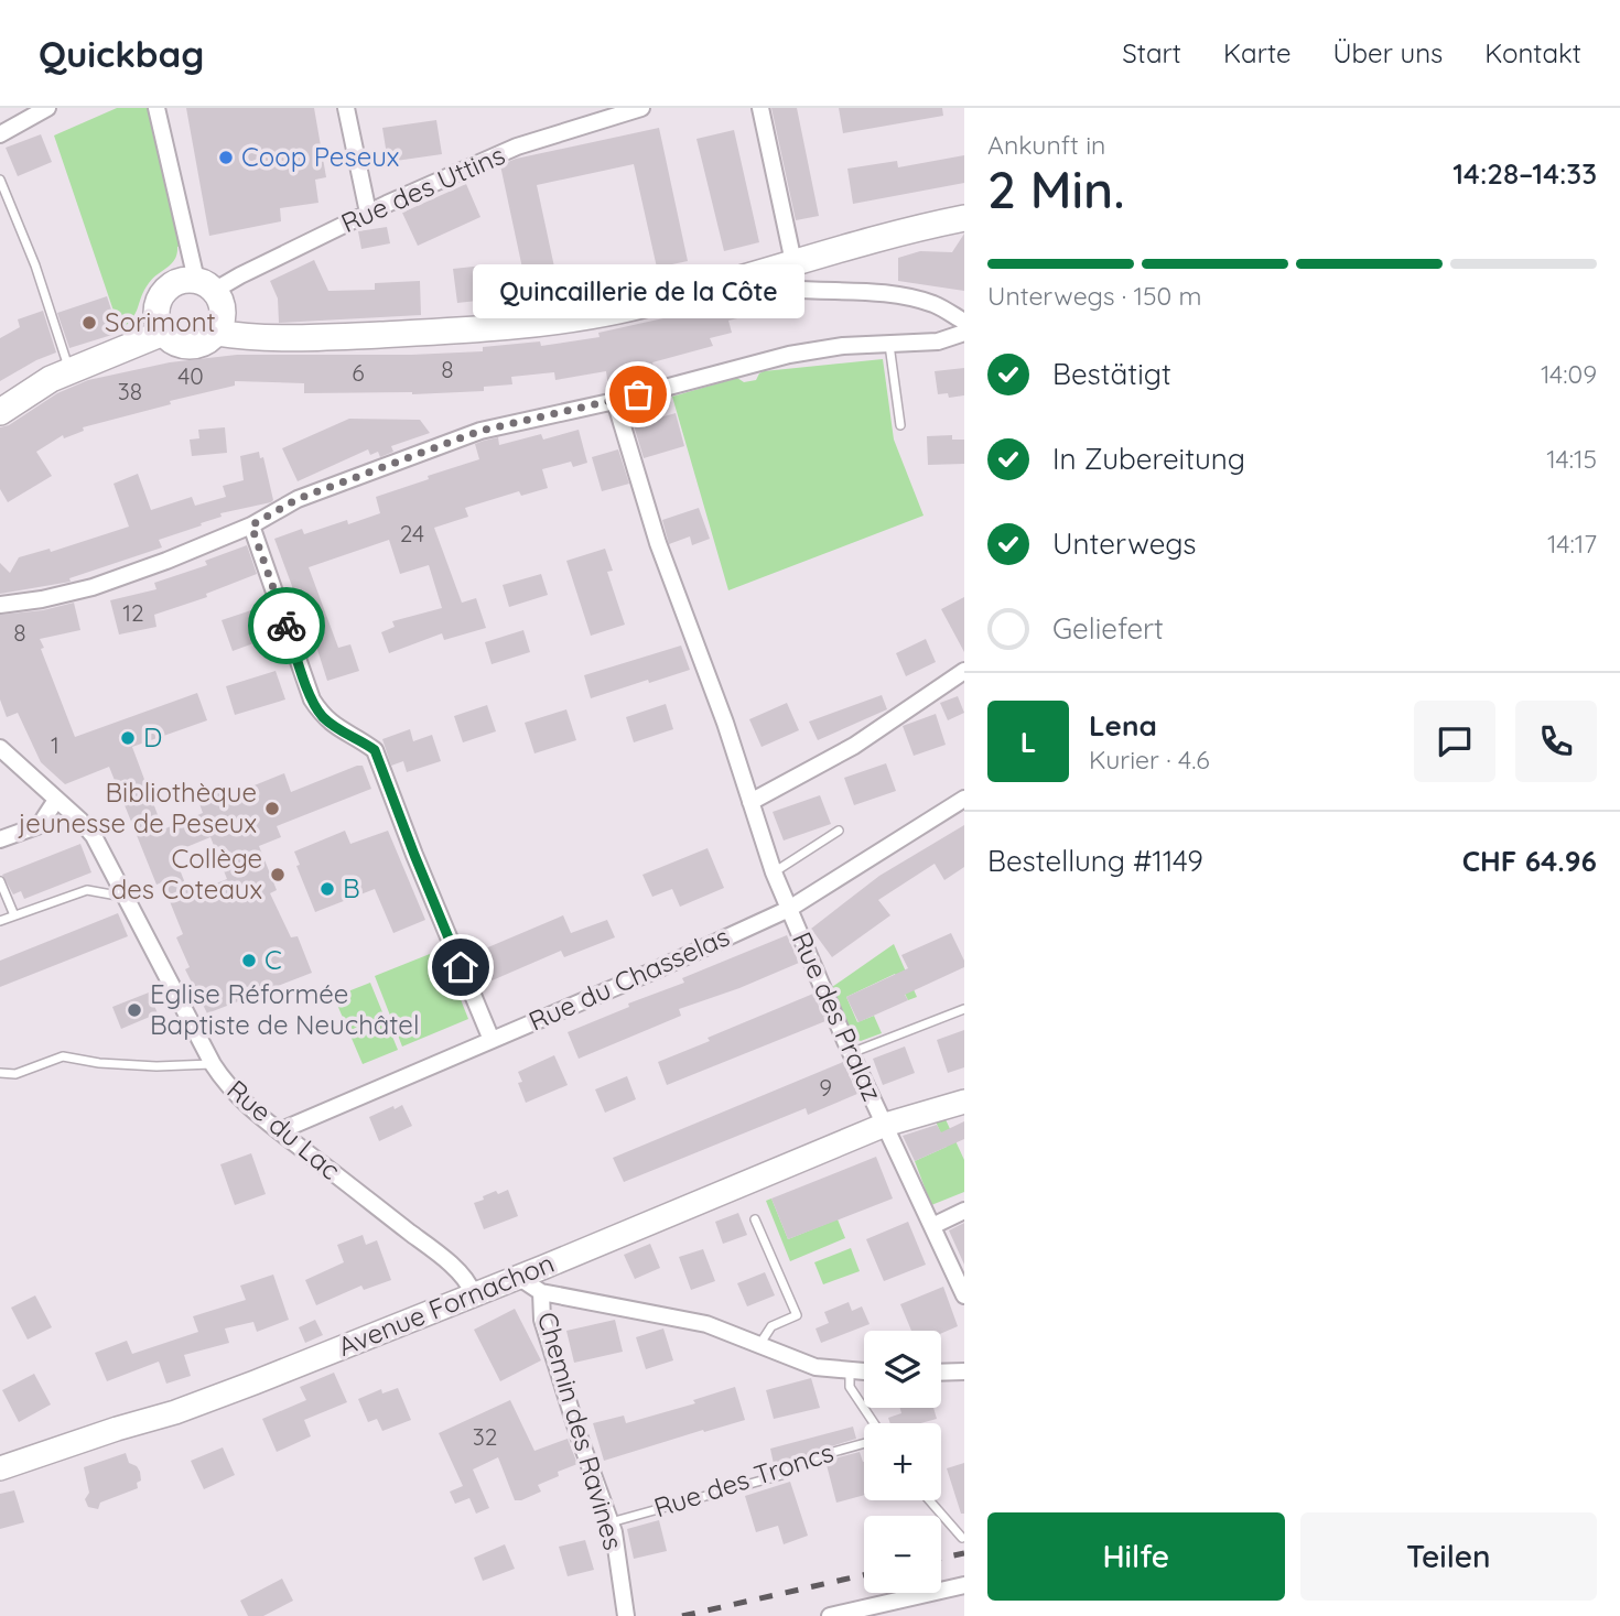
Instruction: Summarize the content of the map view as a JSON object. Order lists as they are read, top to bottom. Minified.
{"streets":{"street":["Rue des Uttins","Rue du Chasselas","Rue des Pralaz","Rue du Lac","Avenue Fornachon","Chemin des Ravines"],"lane":["Rue des Troncs"]},"crossings":[["Rue du Chasselas","Rue des Pralaz"],["Rue du Chasselas","Rue du Lac"],["Rue des Pralaz","Avenue Fornachon"],["Rue du Lac","Avenue Fornachon"],["Chemin des Ravines","Rue des Troncs"]],"places":["Coop Peseux","Sorimont","Quincaillerie de la Côte","D","Bibliothèque jeunesse de Peseux","Collège des Coteaux","B","C","Eglise Réformée Baptiste de Neuchâtel"],"house_numbers":["8","6","40","38","24","12","8","1","9","32"],"page":{"header":"Quickbag","nav":["Start","Karte","Über uns","Kontakt"],"heading":["2 Min.","Ankunft in","14:28–14:33"],"panel":["Lena","Kurier · 4.6","Bestellung #1149","CHF 64.96"],"bar":"Unterwegs · 150 m","bubble":"Quincaillerie de la Côte","list":[["Bestätigt","14:09"],["In Zubereitung","14:15"],["Unterwegs","14:17"],"Geliefert"],"round":"L","map_buttons":["+","−"],"buttons":["Hilfe","Teilen"]}}
